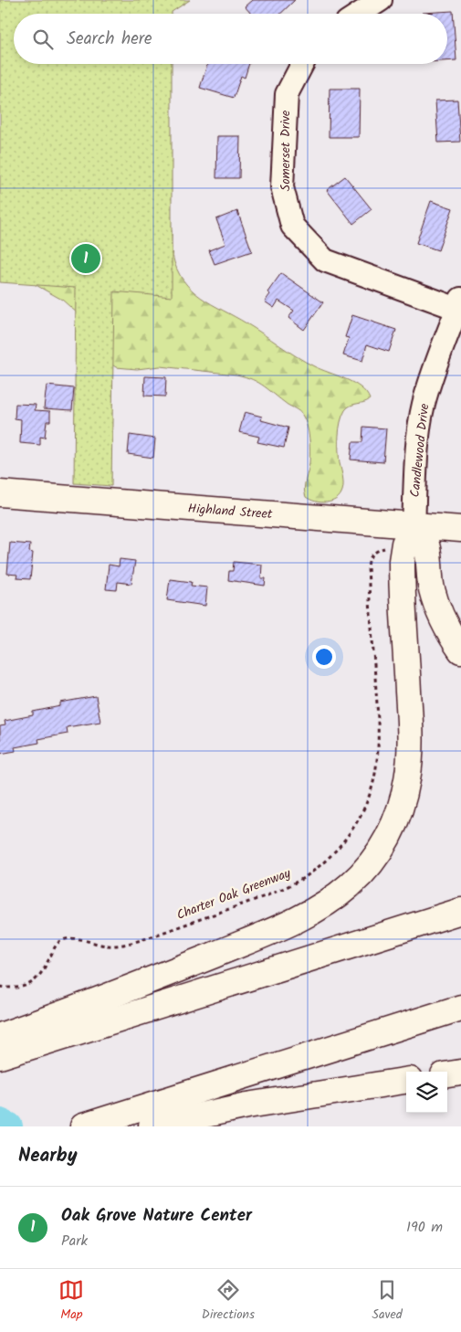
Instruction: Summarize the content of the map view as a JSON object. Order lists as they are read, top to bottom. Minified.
{"streets":{"main road":["Highland Street"],"street":["Somerset Drive","Candlewood Drive"],"path":["Charter Oak Greenway"]},"crossings":[["Somerset Drive","Candlewood Drive"],["Candlewood Drive","Highland Street"]],"page":{"search":"Search here","pins":"1","heading":"Nearby","list":[{"mark":"1","name":"Oak Grove Nature Center","note":"Park","value":"190 m"}],"nav":["Map","Directions","Saved"]}}
